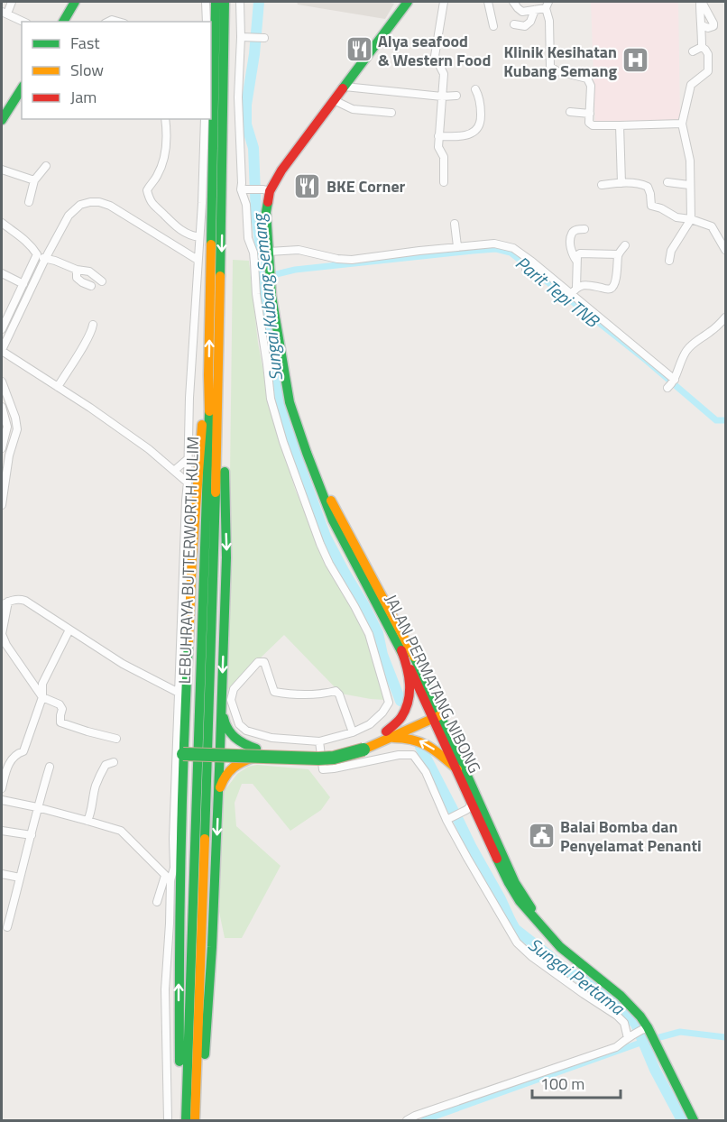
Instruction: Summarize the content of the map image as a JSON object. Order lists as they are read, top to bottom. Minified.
{"streets":{"main road":["LEBUHRAYA BUTTERWORTH KULIM","JALAN PERMATANG NIBONG"]},"water":["Parit Tepi TNB","Sungai Kubang Semang","Sungai Pertama"],"places":{"restaurant":["Alya seafood & Western Food","BKE Corner"],"hospital":["Klinik Kesihatan Kubang Semang"],"public building":["Balai Bomba dan Penyelamat Penanti"]},"legend":["Fast","Slow","Jam"],"scale_bar":"100 m"}
